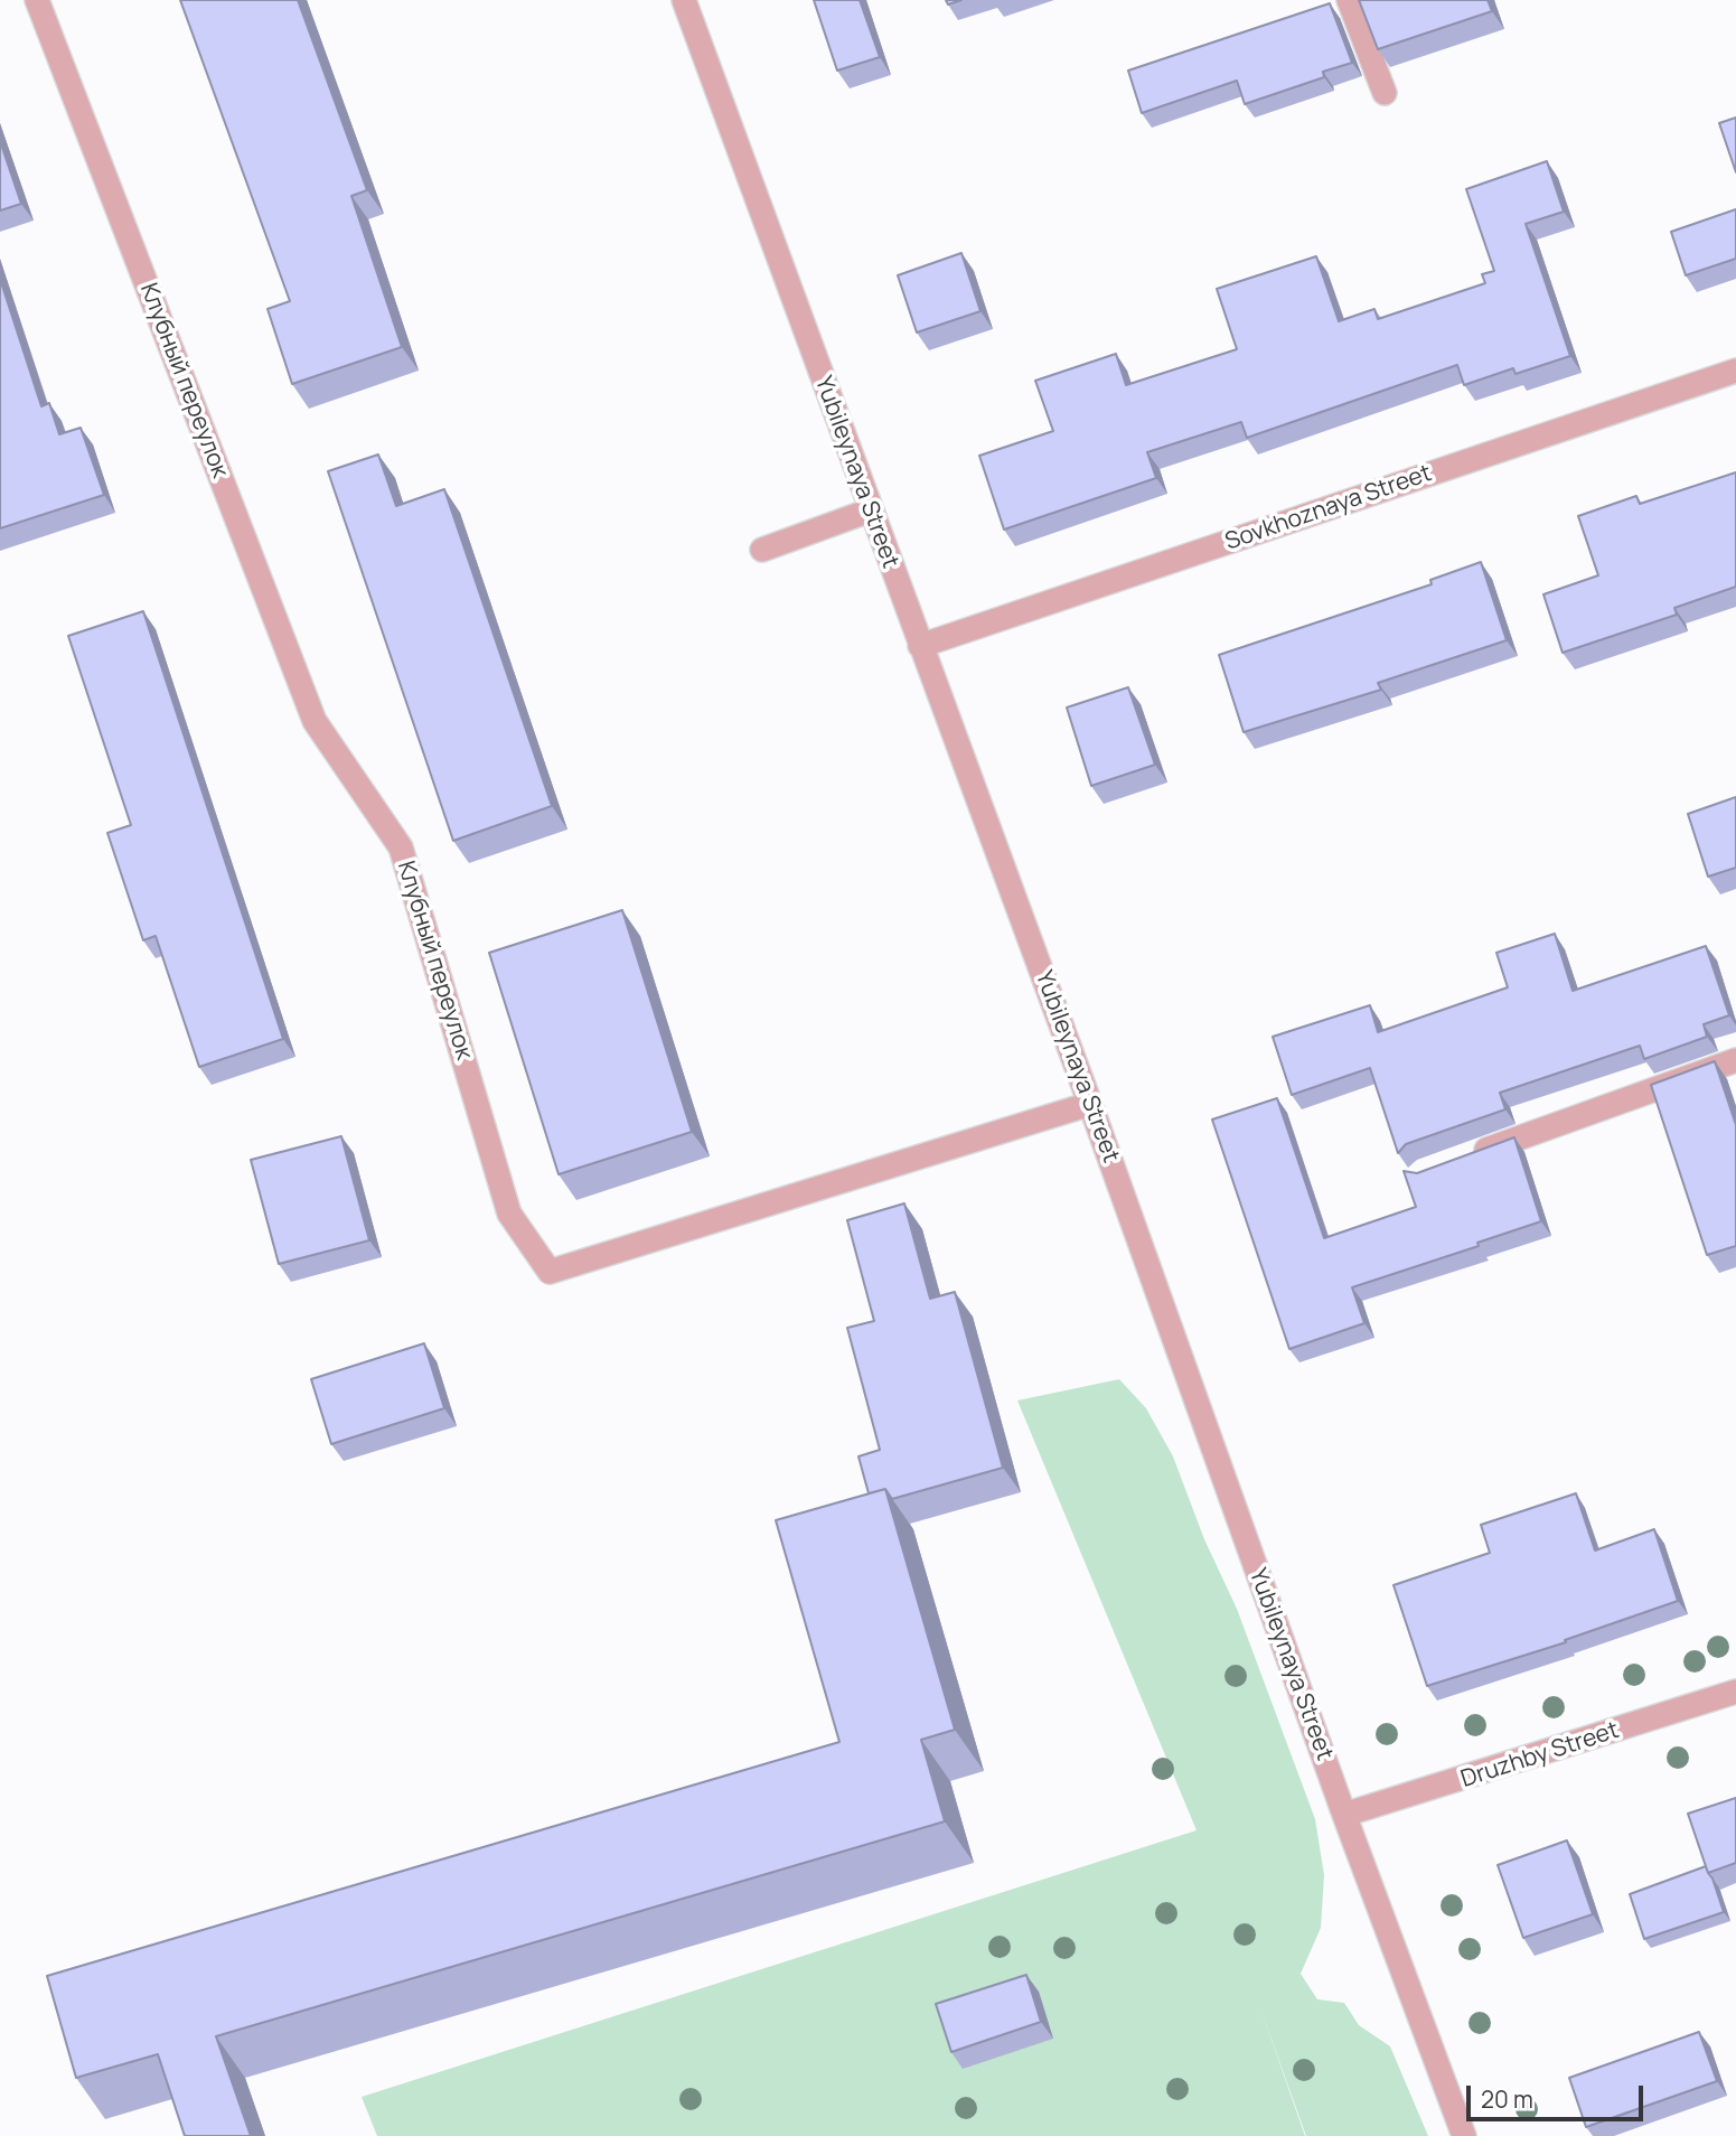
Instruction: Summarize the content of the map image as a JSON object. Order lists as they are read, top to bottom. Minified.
{"streets":{"street":["Клубный переулок","Yubileynaya Street","Sovkhoznaya Street","Druzhby Street"]},"crossings":[["Клубный переулок","Yubileynaya Street"],["Yubileynaya Street","Sovkhoznaya Street"],["Yubileynaya Street","Druzhby Street"]],"scale_bar":"20 m"}
